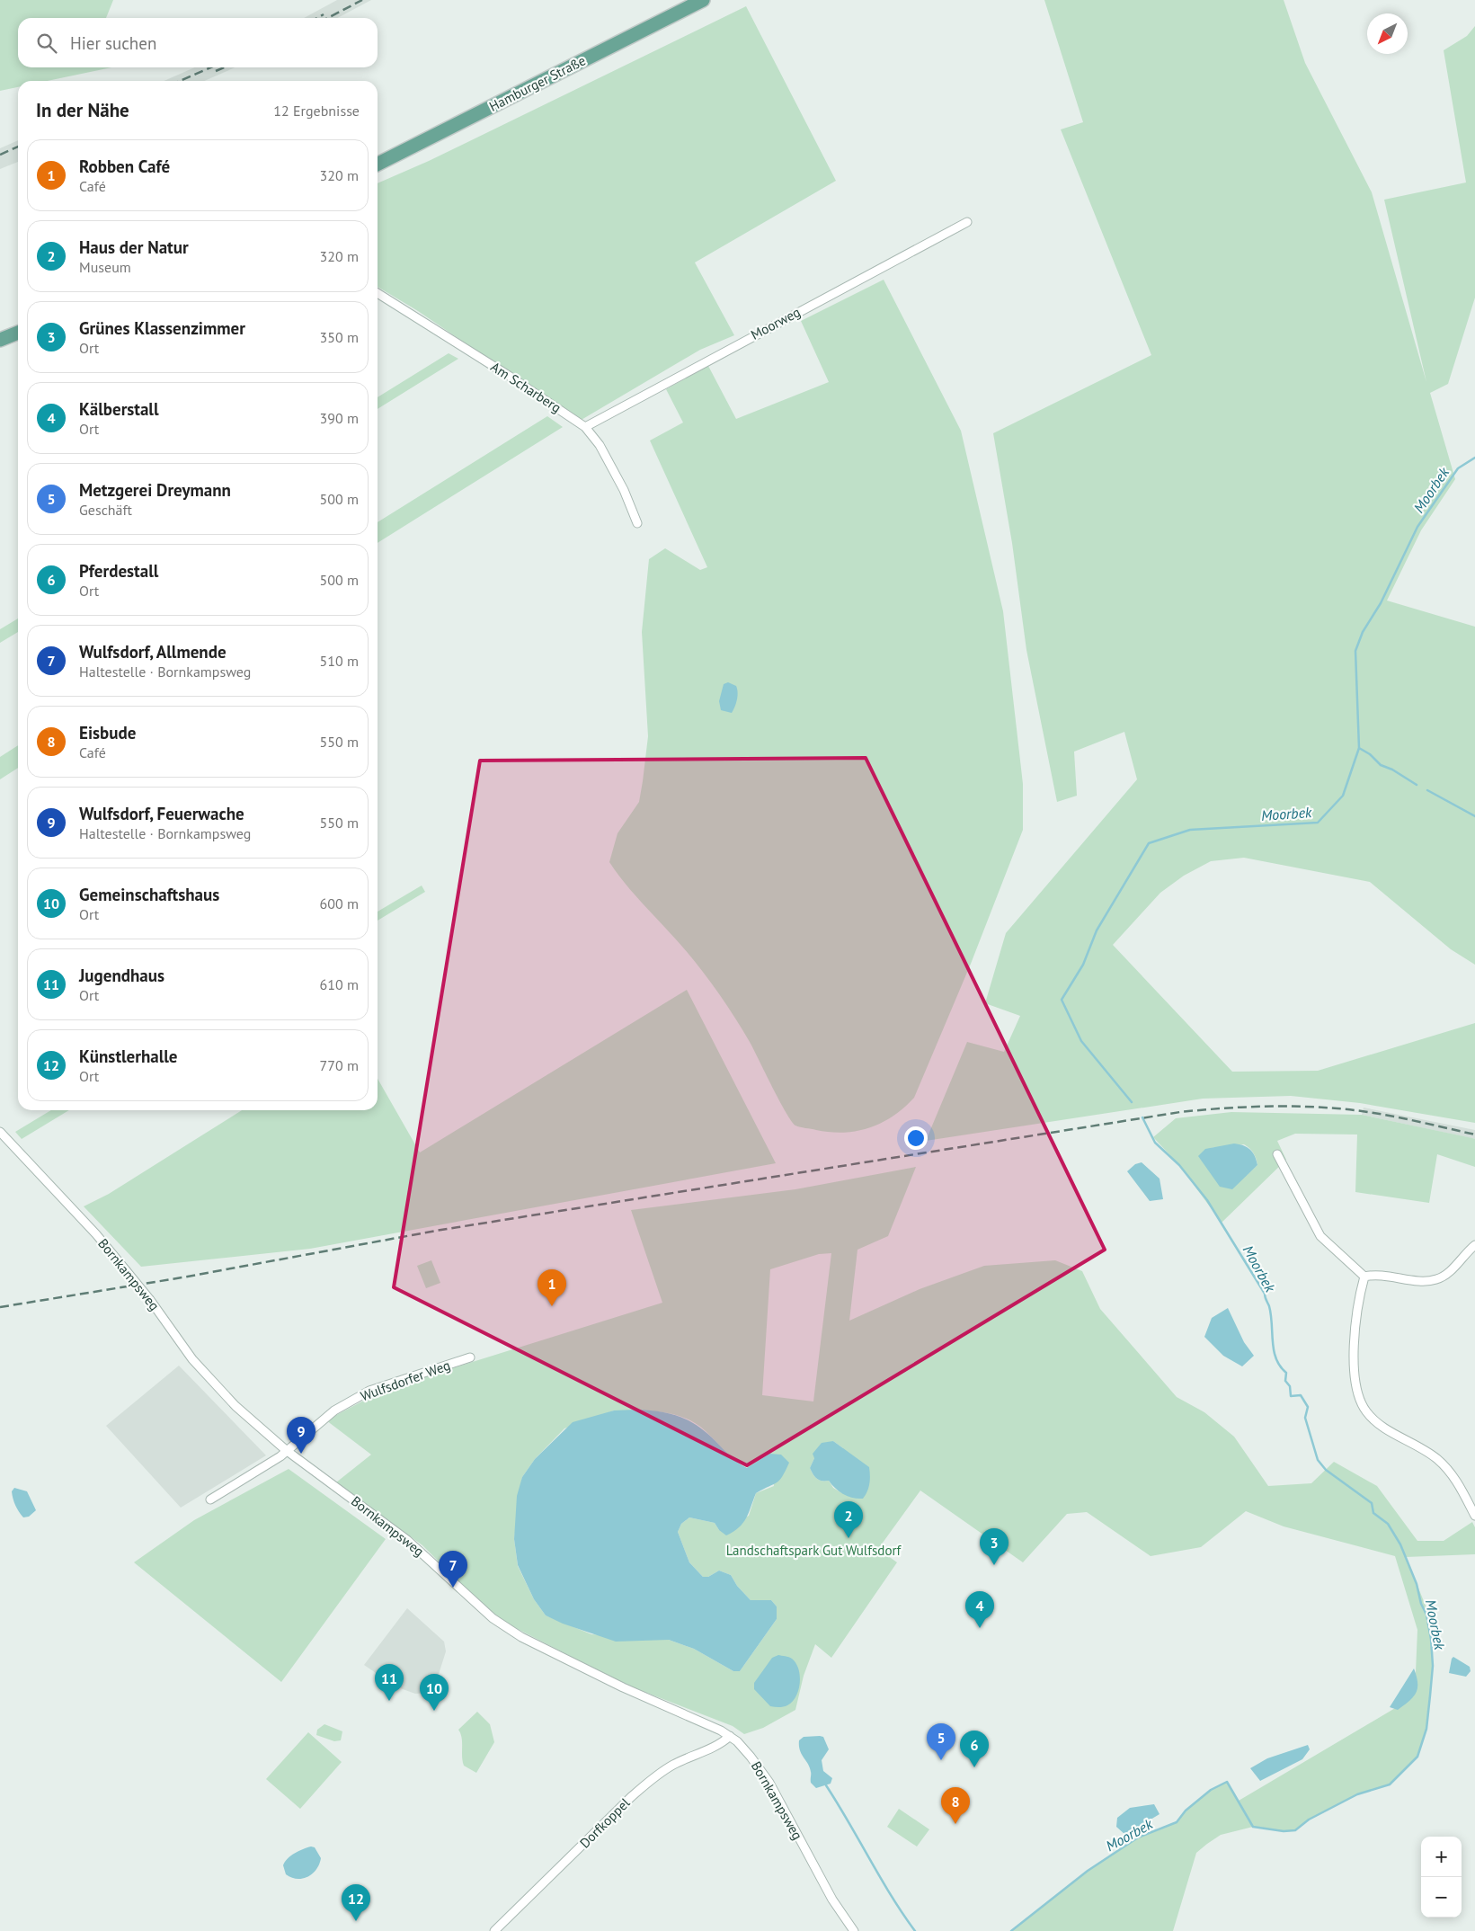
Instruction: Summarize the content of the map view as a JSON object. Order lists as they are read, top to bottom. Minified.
{"streets":{"main road":["Hamburger Straße"],"street":["Moorweg","Am Scharberg","Bornkampsweg","Wulfsdorfer Weg","Dorfkoppel"]},"crossings":[["Moorweg","Am Scharberg"],["Bornkampsweg","Wulfsdorfer Weg"],["Bornkampsweg","Dorfkoppel"]],"water":["Moorbek"],"parks":["Landschaftspark Gut Wulfsdorf"],"north":"bottom left","page":{"search":"Hier suchen","heading":["In der Nähe","12 Ergebnisse"],"list":[{"mark":"1","name":"Robben Café","note":"Café","value":"320 m"},{"mark":"2","name":"Haus der Natur","note":"Museum","value":"320 m"},{"mark":"3","name":"Grünes Klassenzimmer","note":"Ort","value":"350 m"},{"mark":"4","name":"Kälberstall","note":"Ort","value":"390 m"},{"mark":"5","name":"Metzgerei Dreymann","note":"Geschäft","value":"500 m"},{"mark":"6","name":"Pferdestall","note":"Ort","value":"500 m"},{"mark":"7","name":"Wulfsdorf, Allmende","note":"Haltestelle · Bornkampsweg","value":"510 m"},{"mark":"8","name":"Eisbude","note":"Café","value":"550 m"},{"mark":"9","name":"Wulfsdorf, Feuerwache","note":"Haltestelle · Bornkampsweg","value":"550 m"},{"mark":"10","name":"Gemeinschaftshaus","note":"Ort","value":"600 m"},{"mark":"11","name":"Jugendhaus","note":"Ort","value":"610 m"},{"mark":"12","name":"Künstlerhalle","note":"Ort","value":"770 m"}],"pins":["1","9","2","3","7","4","11","10","5","6","8","12"],"map_buttons":["+","−"]}}
